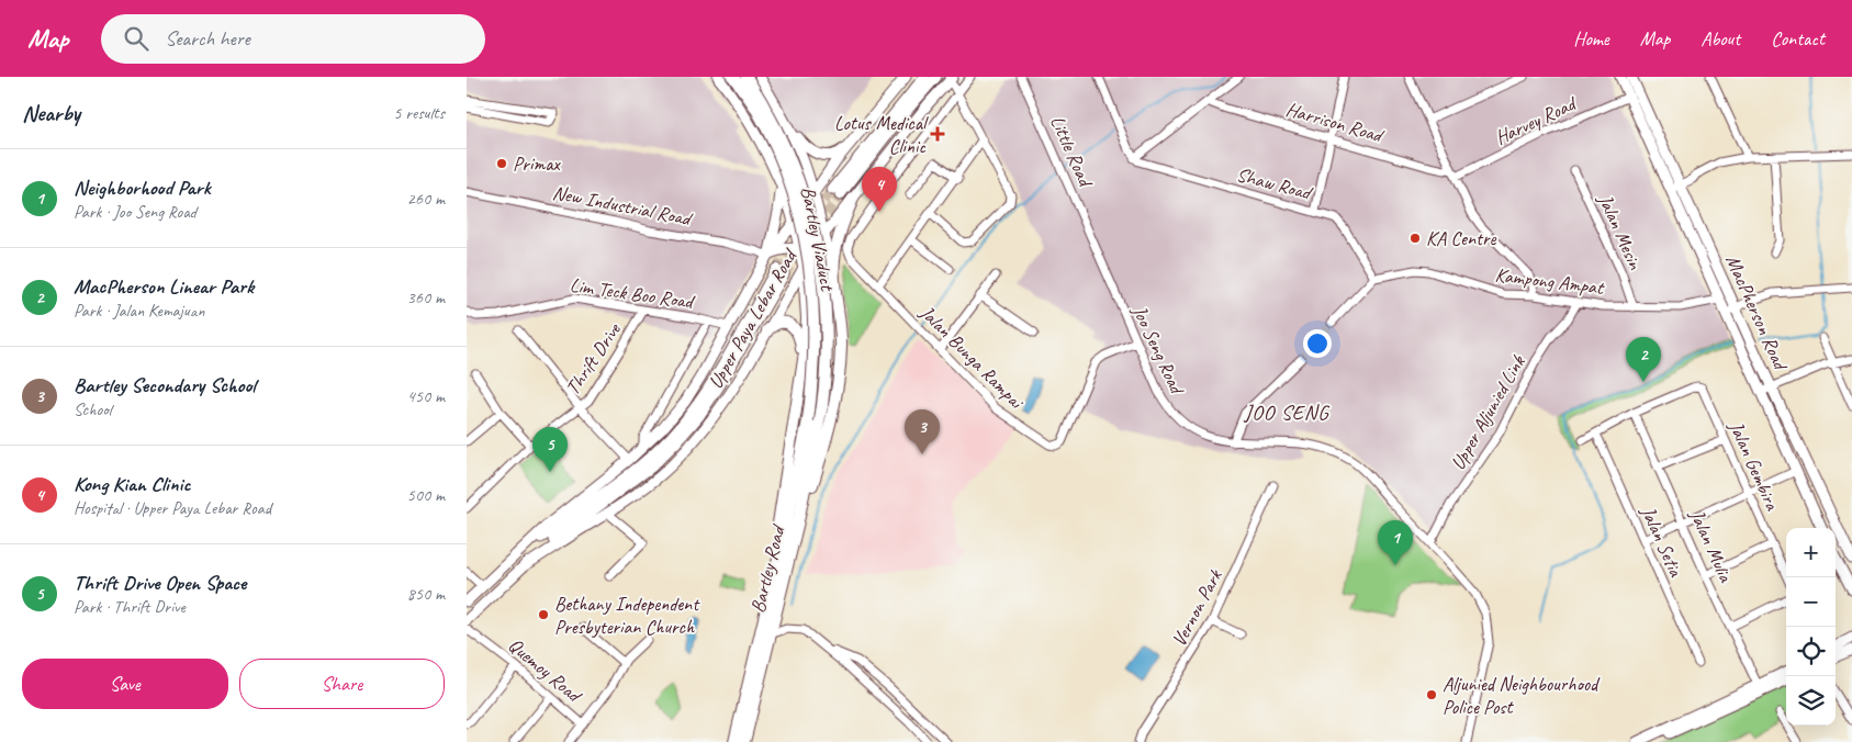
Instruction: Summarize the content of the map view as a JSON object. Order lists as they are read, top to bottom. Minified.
{"streets":{"highway":["Bartley Viaduct","Bartley Road"],"main road":["MacPherson Road","Upper Paya Lebar Road"],"street":["Harvey Road","Harrison Road","Little Road","Shaw Road","New Industrial Road","Jalan Mesin","Kampong Ampat","Lim Teck Boo Road","Joo Seng Road","Jalan Bunga Rampai","Thrift Drive","Upper Aljunied Link","Jalan Gembira","Jalan Setia","Jalan Mulia","Vernon Park","Quemoy Road"]},"crossings":[["Harvey Road","MacPherson Road"],["Little Road","Joo Seng Road"],["Shaw Road","Kampong Ampat"],["New Industrial Road","Upper Paya Lebar Road"],["Jalan Mesin","Kampong Ampat"],["Bartley Viaduct","Bartley Road"],["Kampong Ampat","MacPherson Road"],["Kampong Ampat","Upper Aljunied Link"],["Lim Teck Boo Road","Upper Paya Lebar Road"],["Lim Teck Boo Road","Thrift Drive"],["Upper Paya Lebar Road","Quemoy Road"],["Joo Seng Road","Jalan Bunga Rampai"],["Joo Seng Road","Upper Aljunied Link"],["Jalan Gembira","Jalan Mulia"]],"districts":["JOO SENG"],"places":{"health":["Lotus Medical Clinic"],"other":["Primax","KA Centre","Bethany Independent Presbyterian Church","Aljunied Neighbourhood Police Post"]},"page":{"header":"Map","search":"Search here","nav":["Home","Map","About","Contact"],"heading":["Nearby","5 results"],"list":[{"mark":"1","name":"Neighborhood Park","note":"Park · Joo Seng Road","value":"260 m"},{"mark":"2","name":"MacPherson Linear Park","note":"Park · Jalan Kemajuan","value":"360 m"},{"mark":"3","name":"Bartley Secondary School","note":"School","value":"450 m"},{"mark":"4","name":"Kong Kian Clinic","note":"Hospital · Upper Paya Lebar Road","value":"500 m"},{"mark":"5","name":"Thrift Drive Open Space","note":"Park · Thrift Drive","value":"850 m"}],"pins":["4","2","3","5","1"],"map_buttons":["+","−"],"buttons":["Save","Share"]}}
